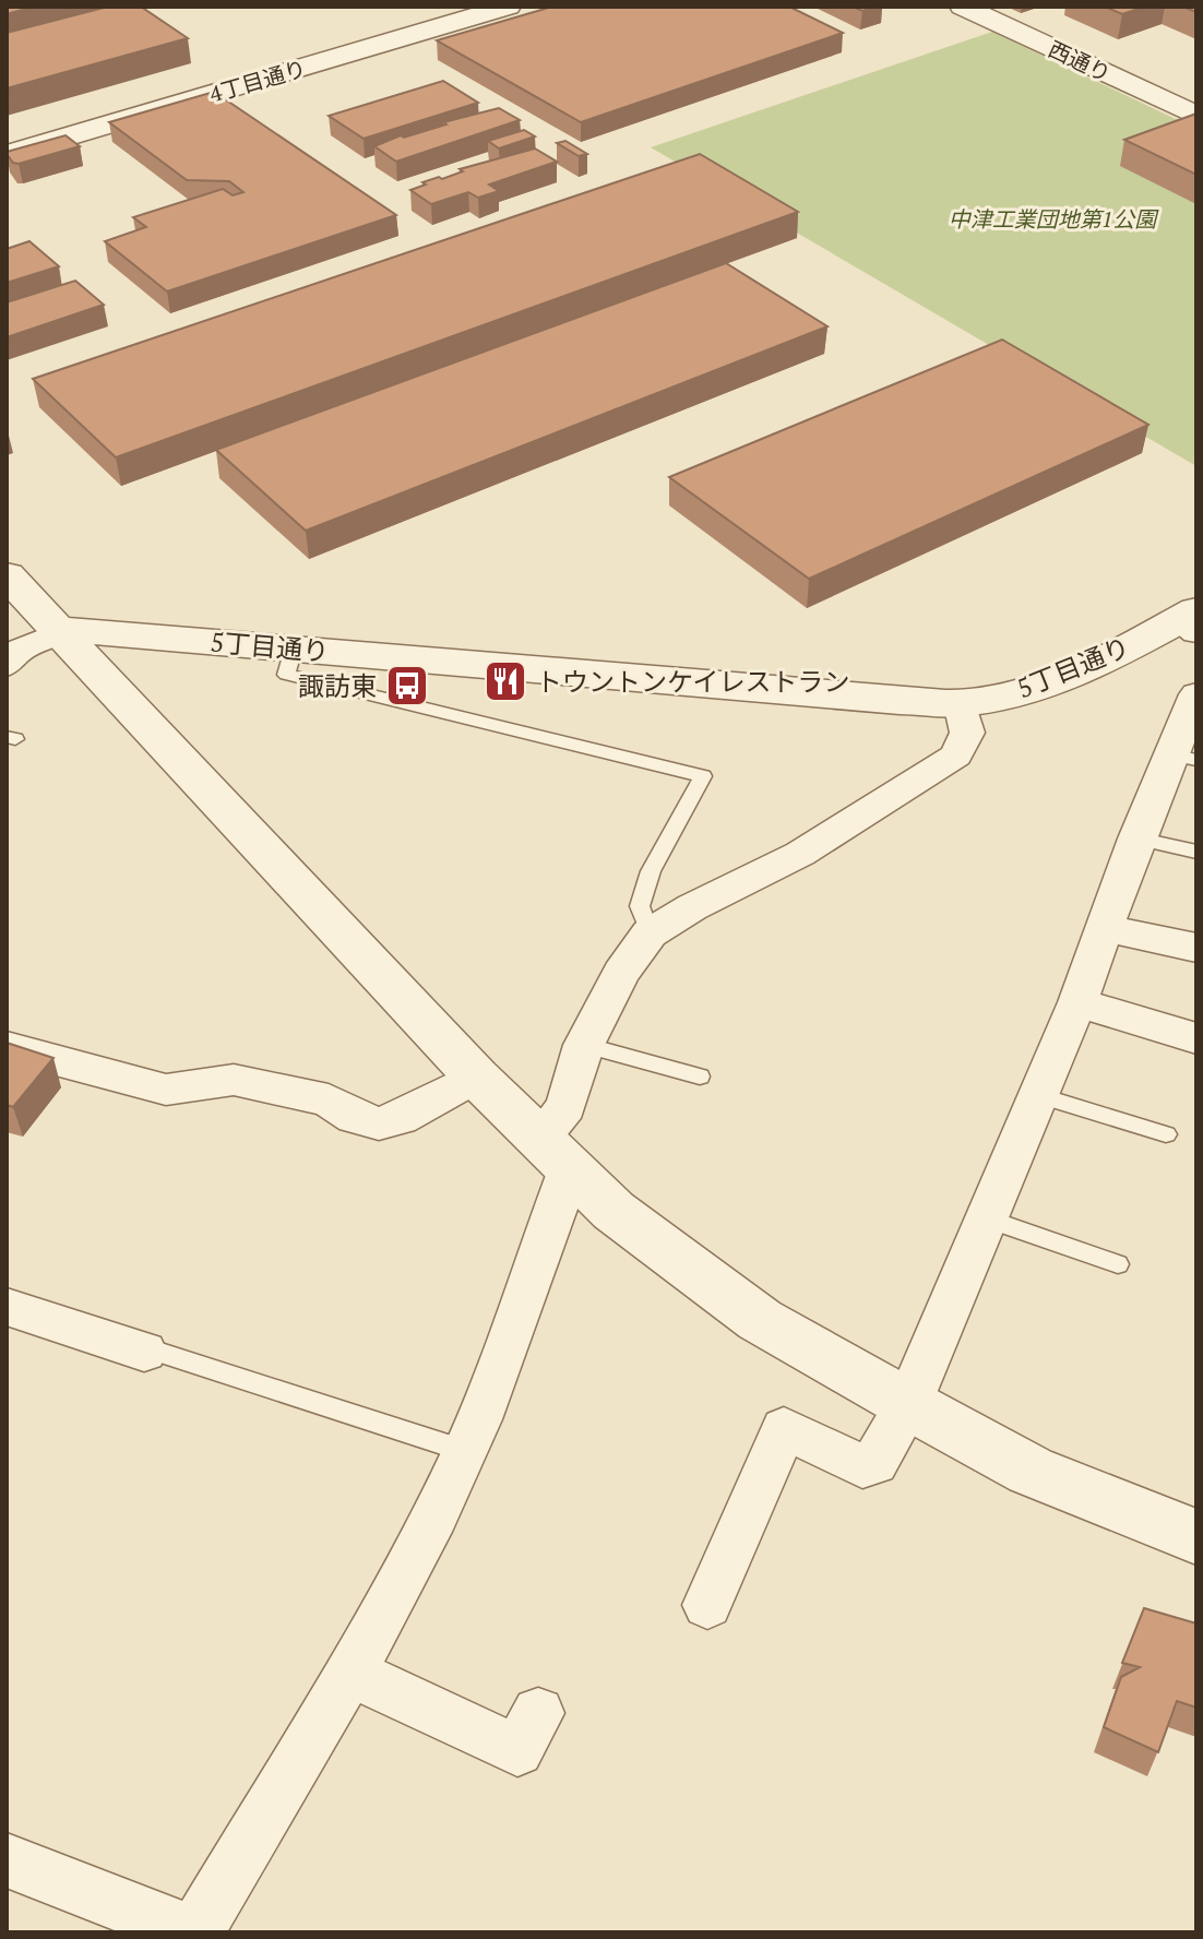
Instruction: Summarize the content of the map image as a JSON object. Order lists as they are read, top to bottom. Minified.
{"streets":{"street":["西通り","4丁目通り","5丁目通り"]},"parks":["中津工業団地第1公園"],"places":{"restaurant":["トウントンケイレストラン"],"bus stop":["諏訪東"]}}
